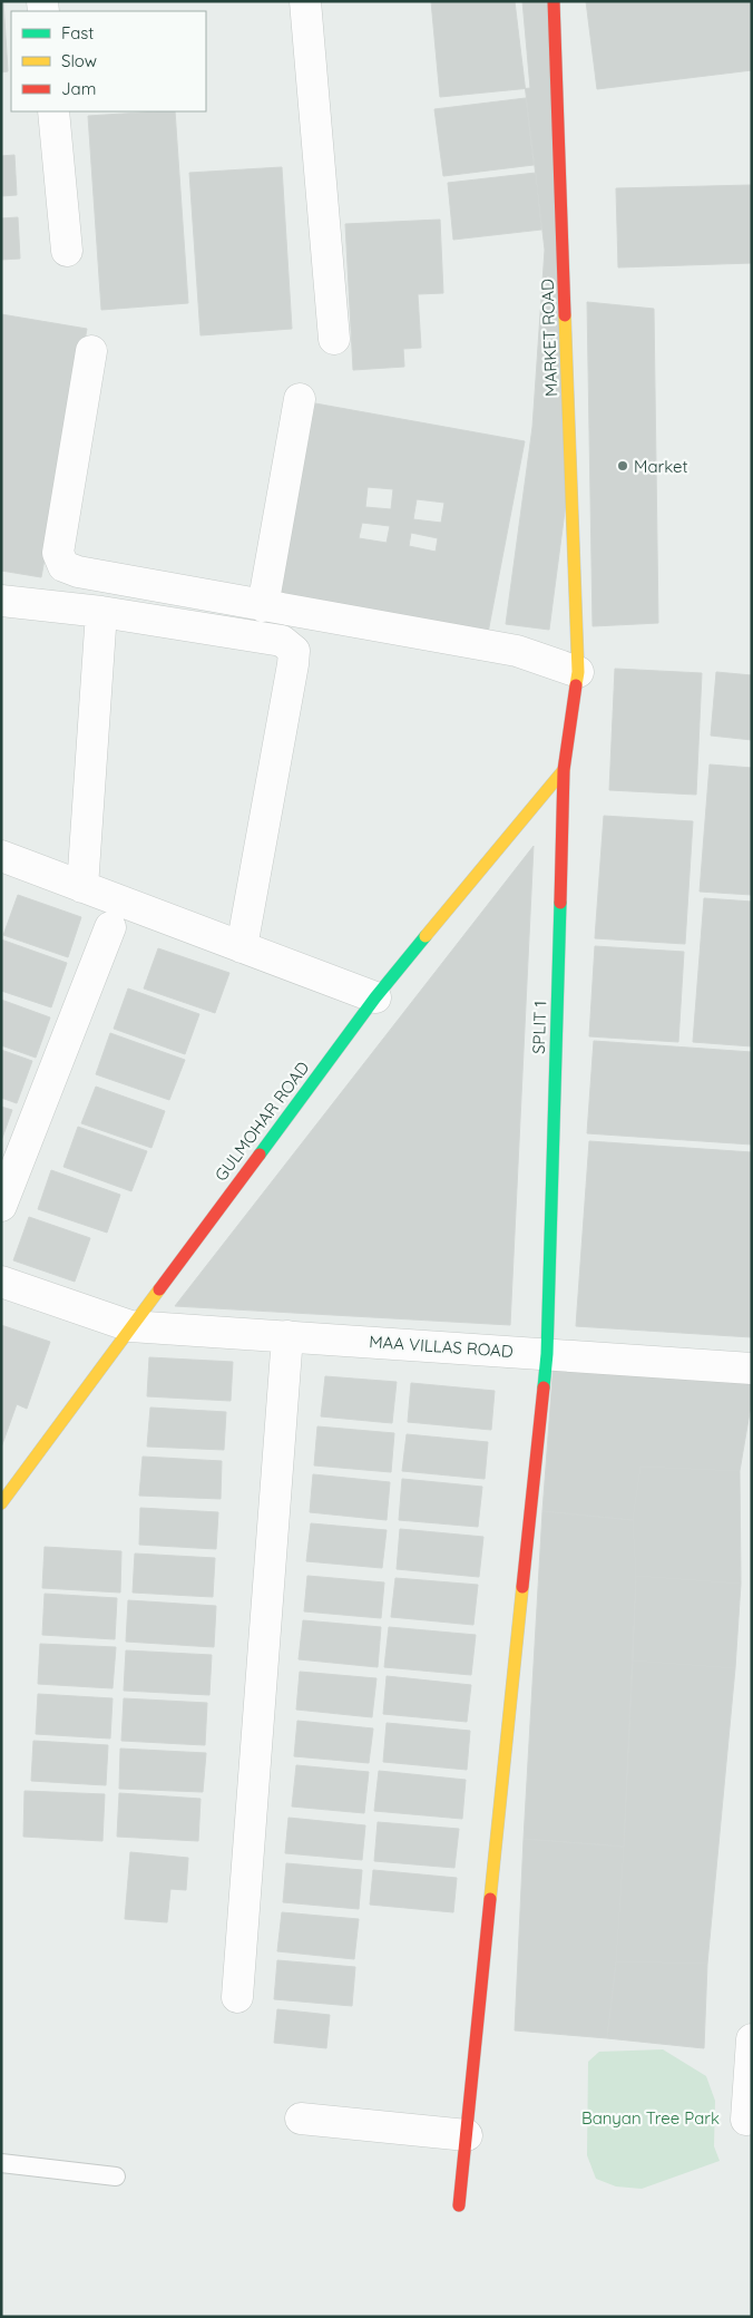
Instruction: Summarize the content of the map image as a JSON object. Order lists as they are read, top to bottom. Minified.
{"streets":{"street":["MARKET ROAD","SPLIT 1","GULMOHAR ROAD","MAA VILLAS ROAD"]},"crossings":[["MARKET ROAD","SPLIT 1"],["SPLIT 1","GULMOHAR ROAD"],["SPLIT 1","MAA VILLAS ROAD"],["GULMOHAR ROAD","MAA VILLAS ROAD"]],"parks":["Banyan Tree Park"],"places":["Market"],"legend":["Fast","Slow","Jam"]}
